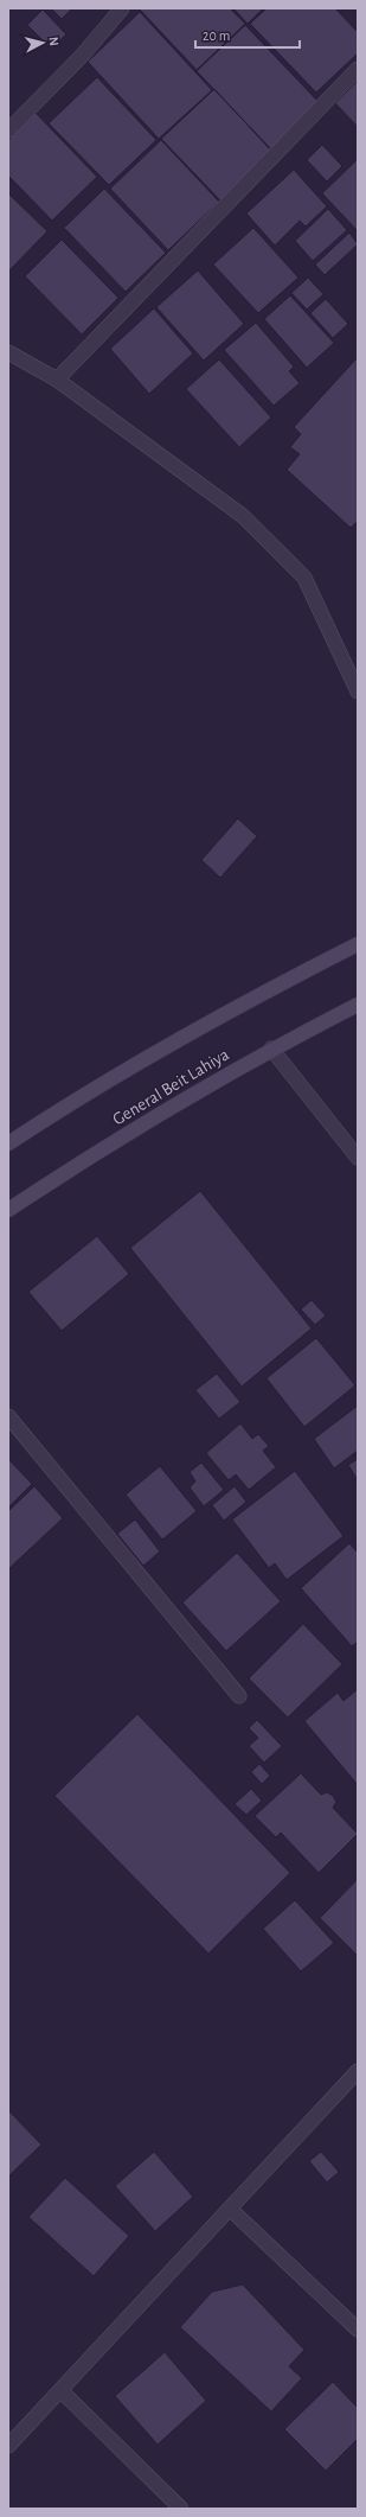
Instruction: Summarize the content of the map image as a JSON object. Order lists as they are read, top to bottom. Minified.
{"streets":{"main road":["General Beit Lahiya"]},"scale_bar":"20 m","north":"right"}
